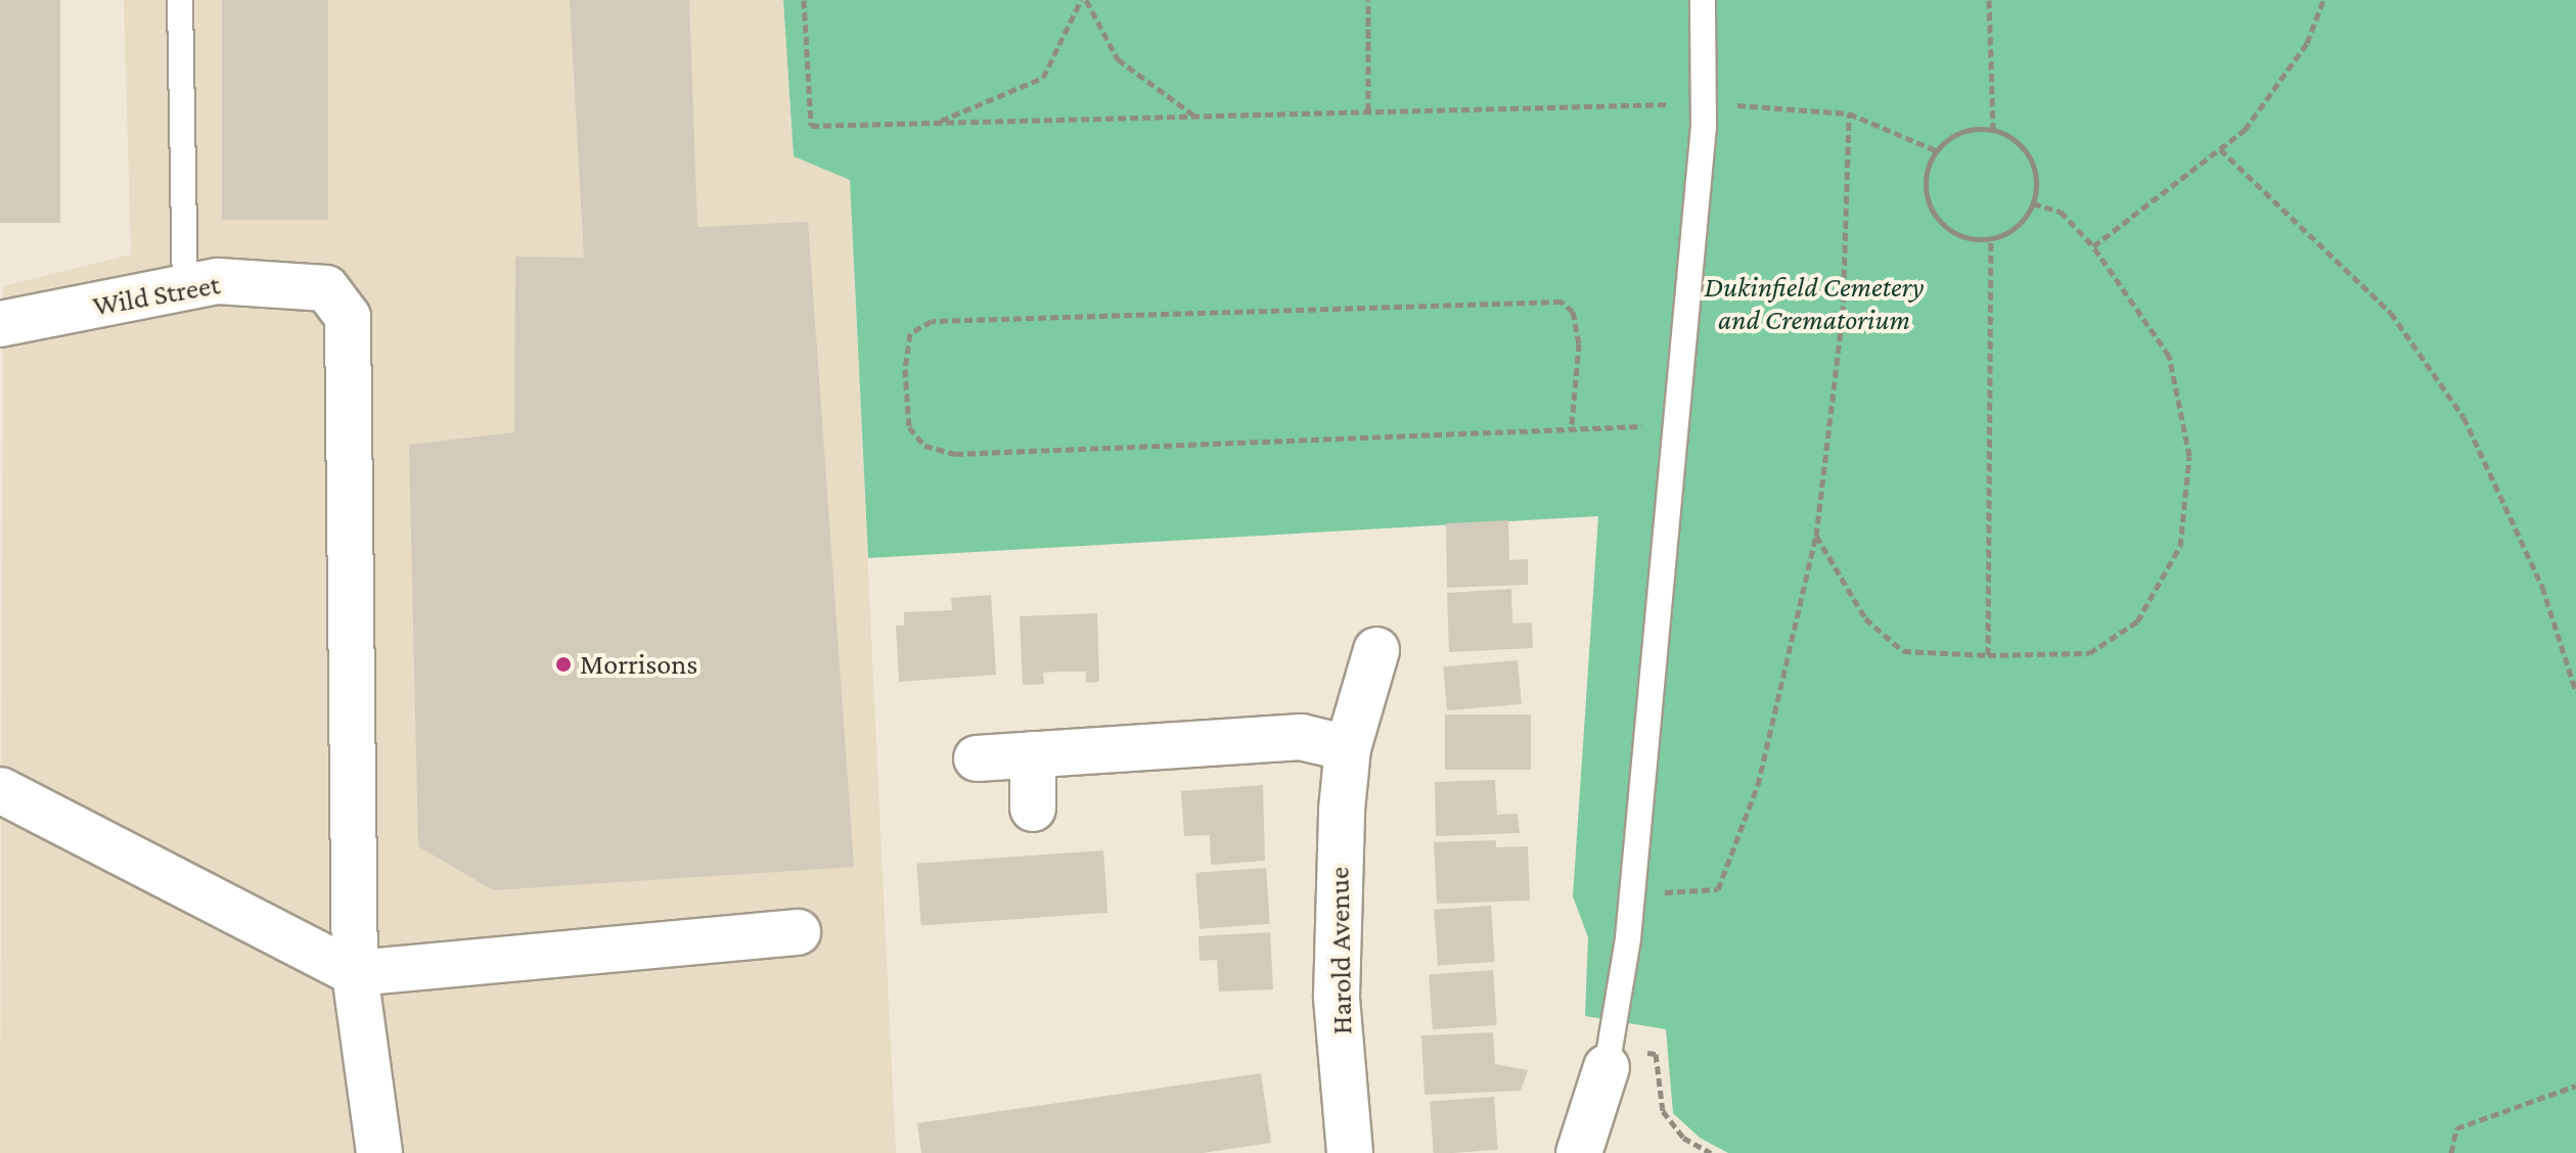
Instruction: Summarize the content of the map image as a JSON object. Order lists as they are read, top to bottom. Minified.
{"streets":{"street":["Wild Street","Harold Avenue"]},"parks":["Dukinfield Cemetery and Crematorium"],"places":["Morrisons"]}
